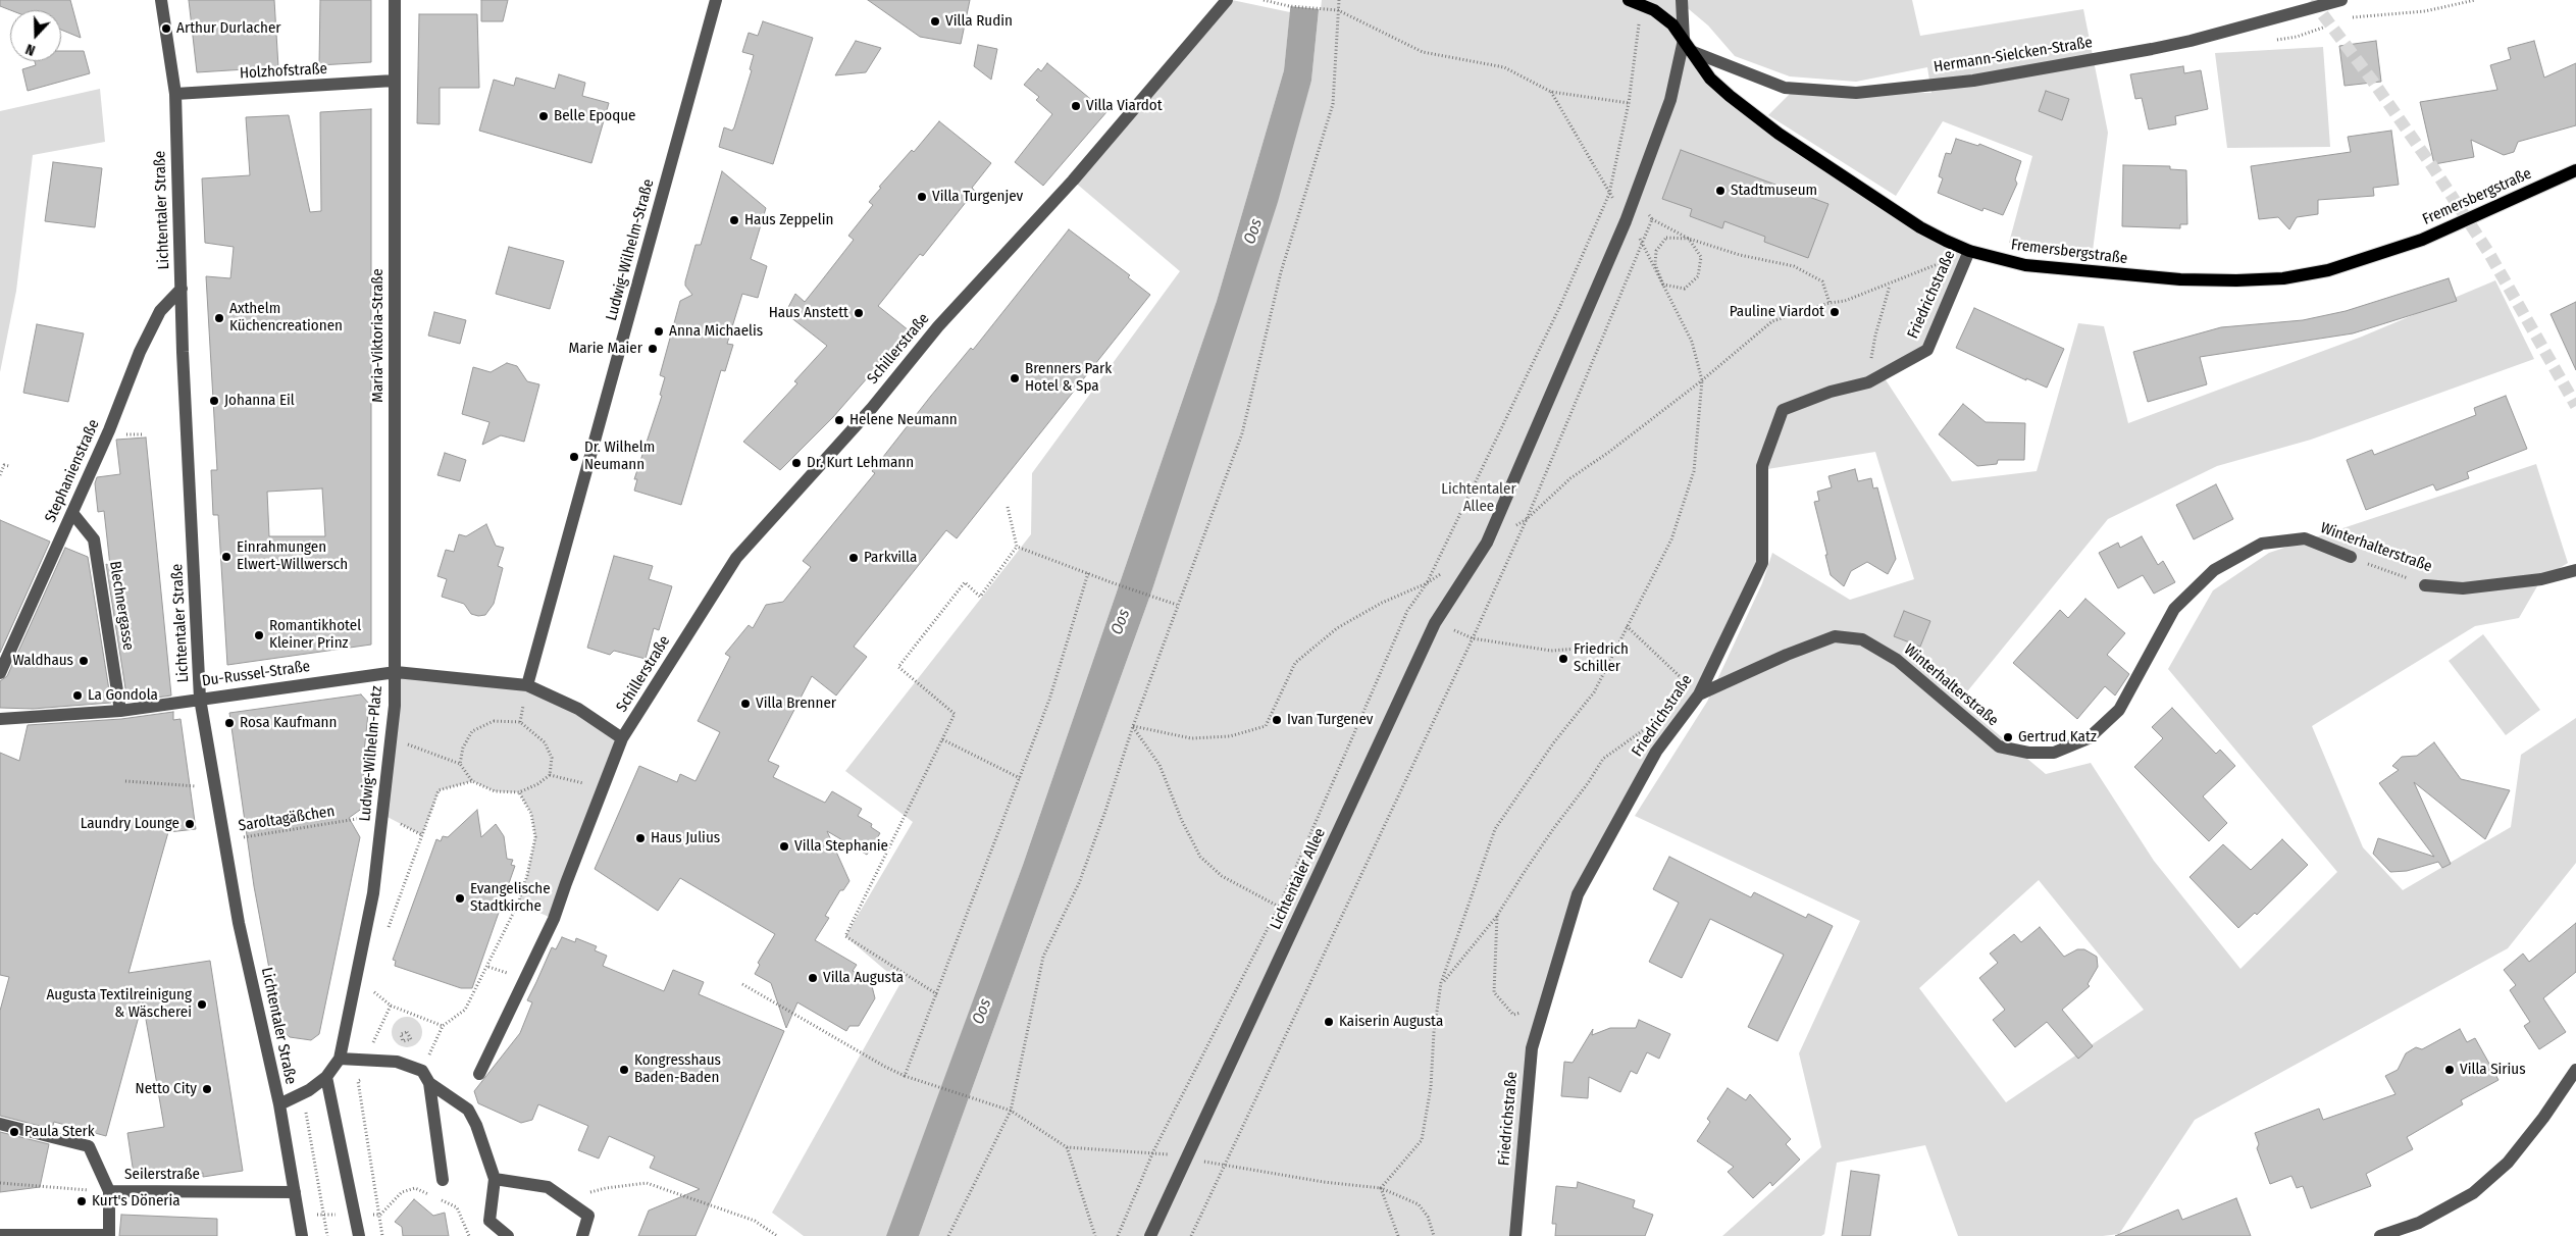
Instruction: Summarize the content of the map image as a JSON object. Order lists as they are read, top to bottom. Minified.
{"streets":{"main road":["Fremersbergstraße"],"street":["Hermann-Sielcken-Straße","Holzhofstraße","Lichtentaler Straße","Ludwig-Wilhelm-Straße","Friedrichstraße","Maria-Viktoria-Straße","Schillerstraße","Stephanienstraße","Winterhalterstraße","Blechnergasse","Du-Russel-Straße","Ludwig-Wilhelm-Platz","Lichtentaler Allee","Seilerstraße"],"path":["Saroltagäßchen"]},"crossings":[["Hermann-Sielcken-Straße","Fremersbergstraße"],["Holzhofstraße","Lichtentaler Straße"],["Holzhofstraße","Maria-Viktoria-Straße"],["Fremersbergstraße","Friedrichstraße"],["Fremersbergstraße","Lichtentaler Allee"],["Lichtentaler Straße","Stephanienstraße"],["Lichtentaler Straße","Du-Russel-Straße"],["Lichtentaler Straße","Ludwig-Wilhelm-Platz"],["Lichtentaler Straße","Saroltagäßchen"],["Lichtentaler Straße","Seilerstraße"],["Ludwig-Wilhelm-Straße","Ludwig-Wilhelm-Platz"],["Friedrichstraße","Winterhalterstraße"],["Maria-Viktoria-Straße","Du-Russel-Straße"],["Maria-Viktoria-Straße","Ludwig-Wilhelm-Platz"],["Schillerstraße","Ludwig-Wilhelm-Platz"],["Stephanienstraße","Blechnergasse"],["Blechnergasse","Du-Russel-Straße"],["Du-Russel-Straße","Ludwig-Wilhelm-Platz"],["Ludwig-Wilhelm-Platz","Saroltagäßchen"]],"water":["Oos"],"parks":["Lichtentaler Allee"],"places":["Villa Rudin","Arthur Durlacher","Villa Viardot","Belle Epoque","Stadtmuseum","Villa Turgenjev","Haus Zeppelin","Pauline Viardot","Haus Anstett","Axthelm Küchencreationen","Anna Michaelis","Marie Maier","Brenners Park Hotel & Spa","Johanna Eil","Helene Neumann","Dr. Wilhelm Neumann","Dr. Kurt Lehmann","Einrahmungen Elwert-Willwersch","Parkvilla","Romantikhotel Kleiner Prinz","Friedrich Schiller","Waldhaus","La Gondola","Villa Brenner","Ivan Turgenev","Rosa Kaufmann","Gertrud Katz","Laundry Lounge","Haus Julius","Villa Stephanie","Evangelische Stadtkirche","Villa Augusta","Augusta Textilreinigung & Wäscherei","Kaiserin Augusta","Kongresshaus Baden-Baden","Villa Sirius","Netto City","Paula Sterk","Kurt's Döneria"],"north":"bottom"}
